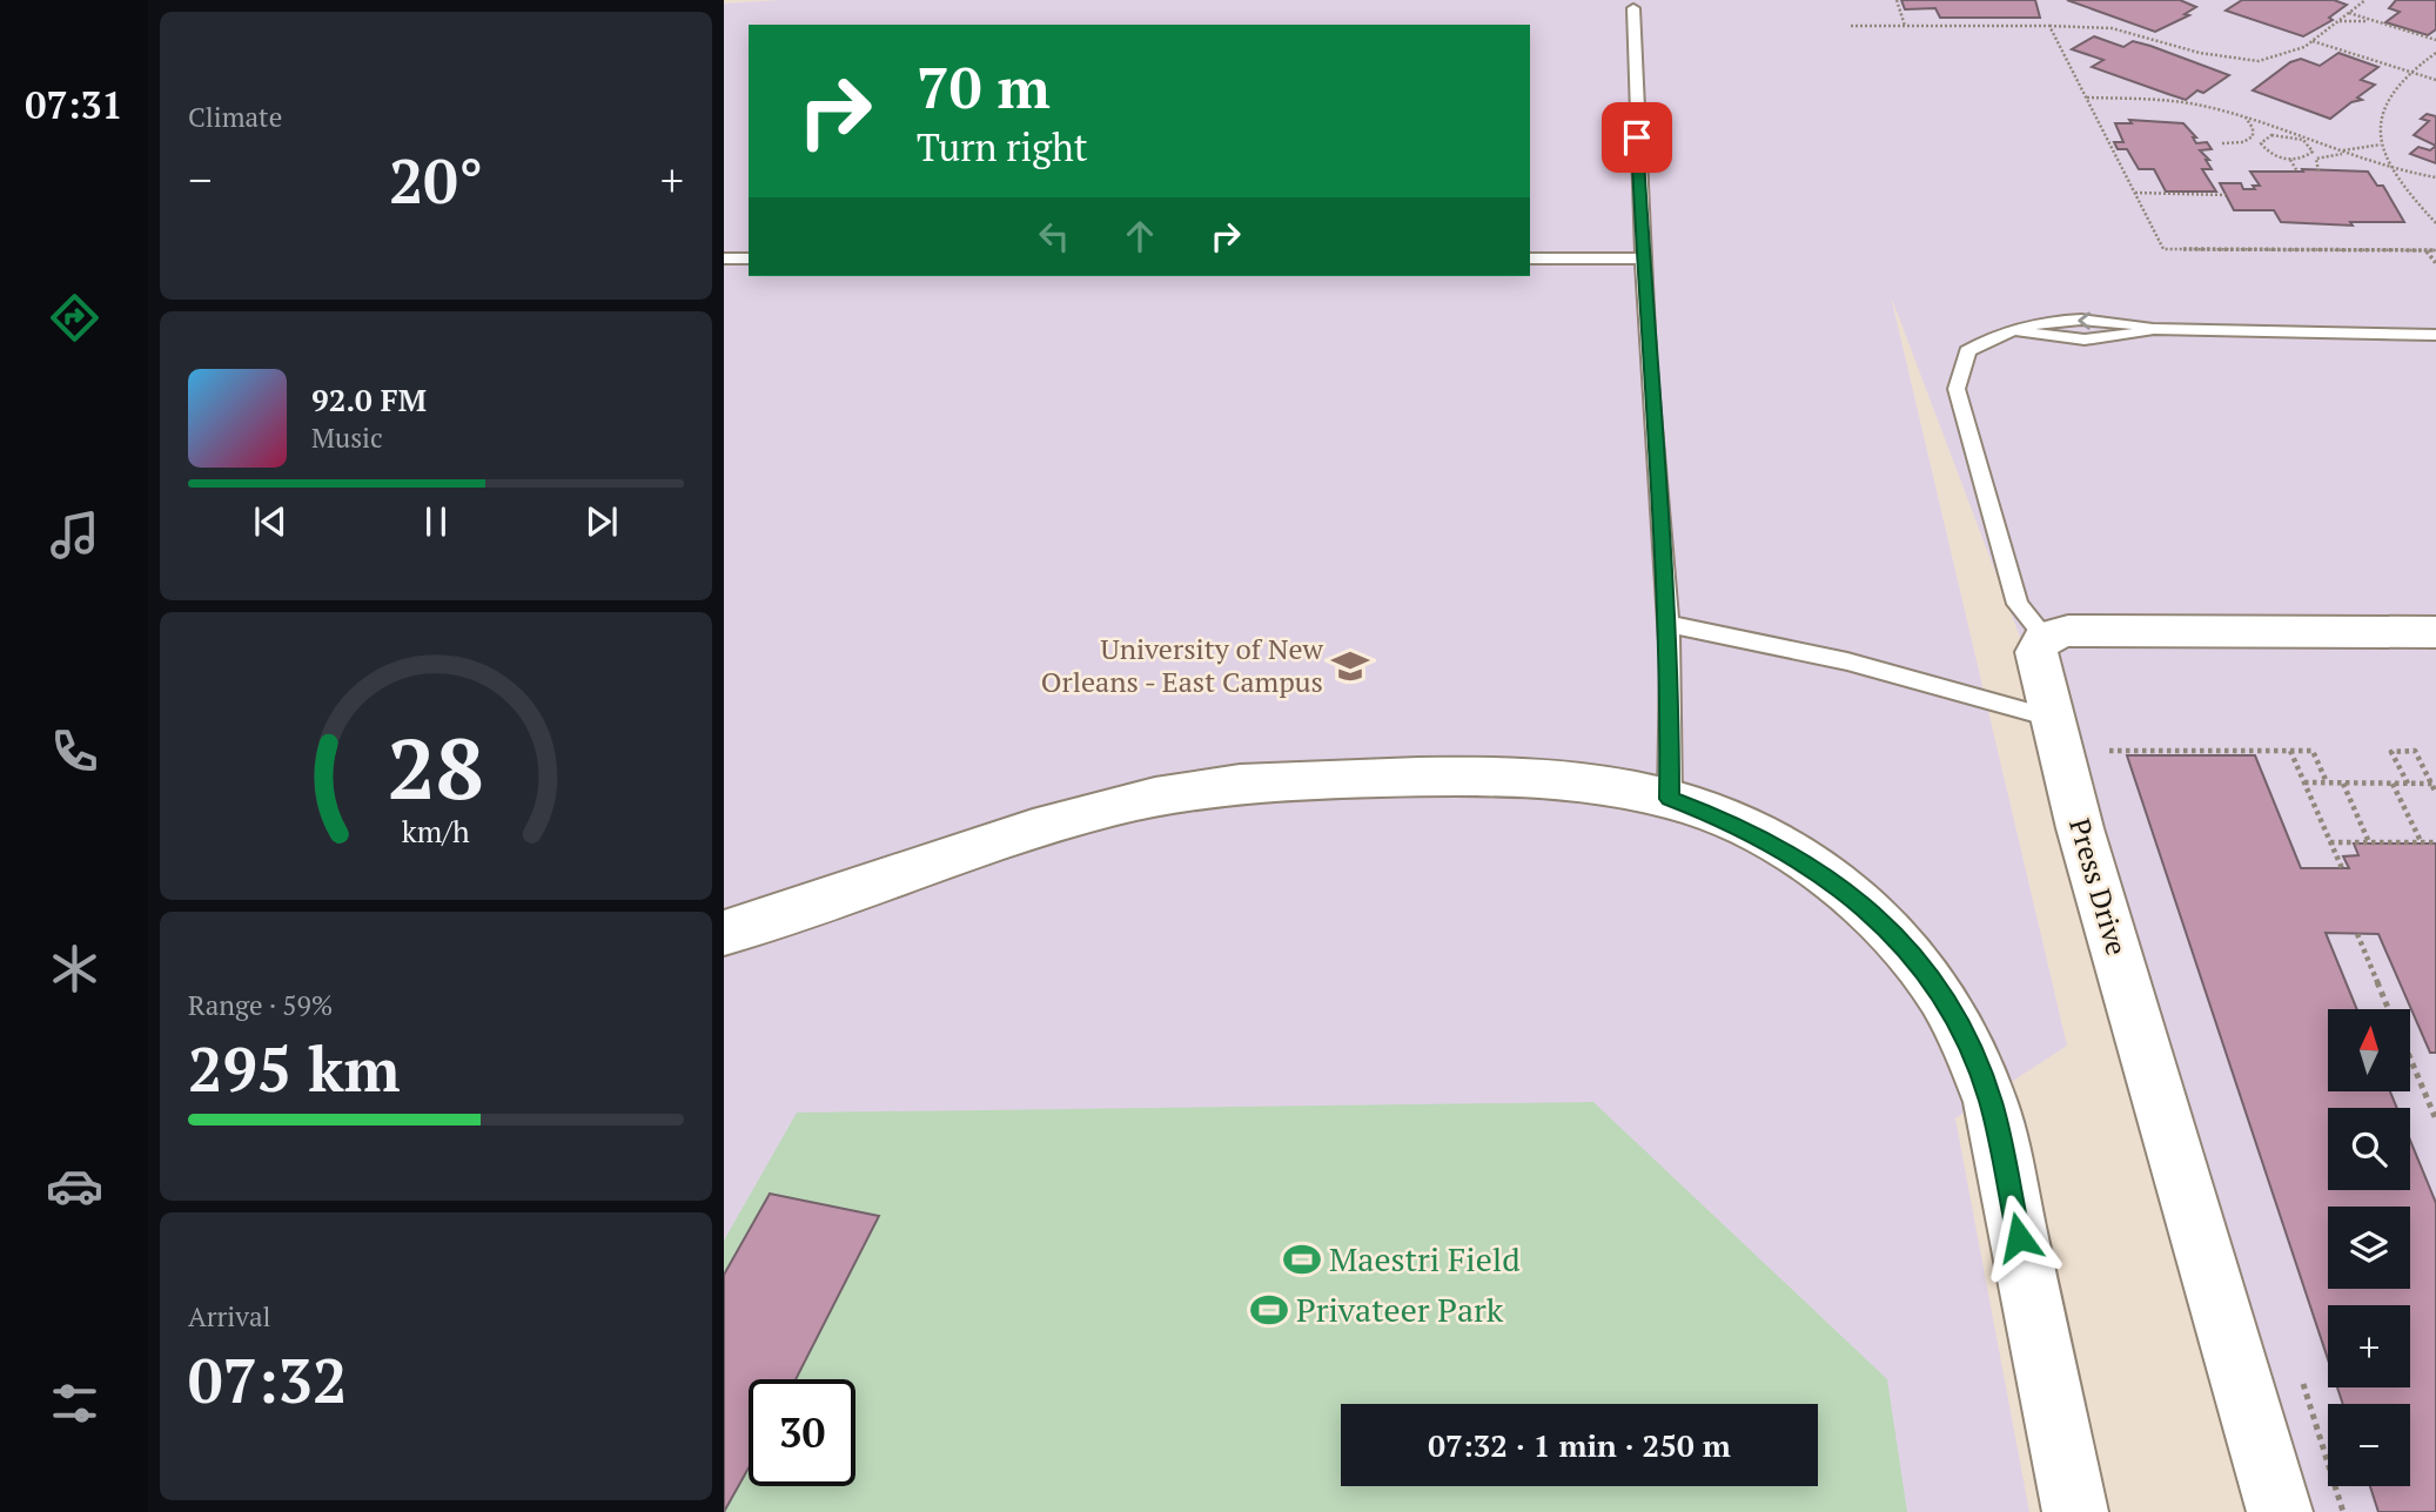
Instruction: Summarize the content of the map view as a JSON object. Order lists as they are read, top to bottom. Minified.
{"streets":{"street":["Press Drive"]},"places":{"school or university":["University of New Orleans - East Campus"],"sports":["Maestri Field","Privateer Park"]},"north":"top","page":{"tabs":"07:31","tile":["Climate",["Range · 59%","295 km"],["Arrival","07:32"]],"turn":["70 m","Turn right"],"heat":["−","20°","+"],"song":["92.0 FM","Music"],"map_buttons":["+","−"],"limit":"30","trip":"07:32 · 1 min · 250 m","gauge":["28","km/h"]}}
